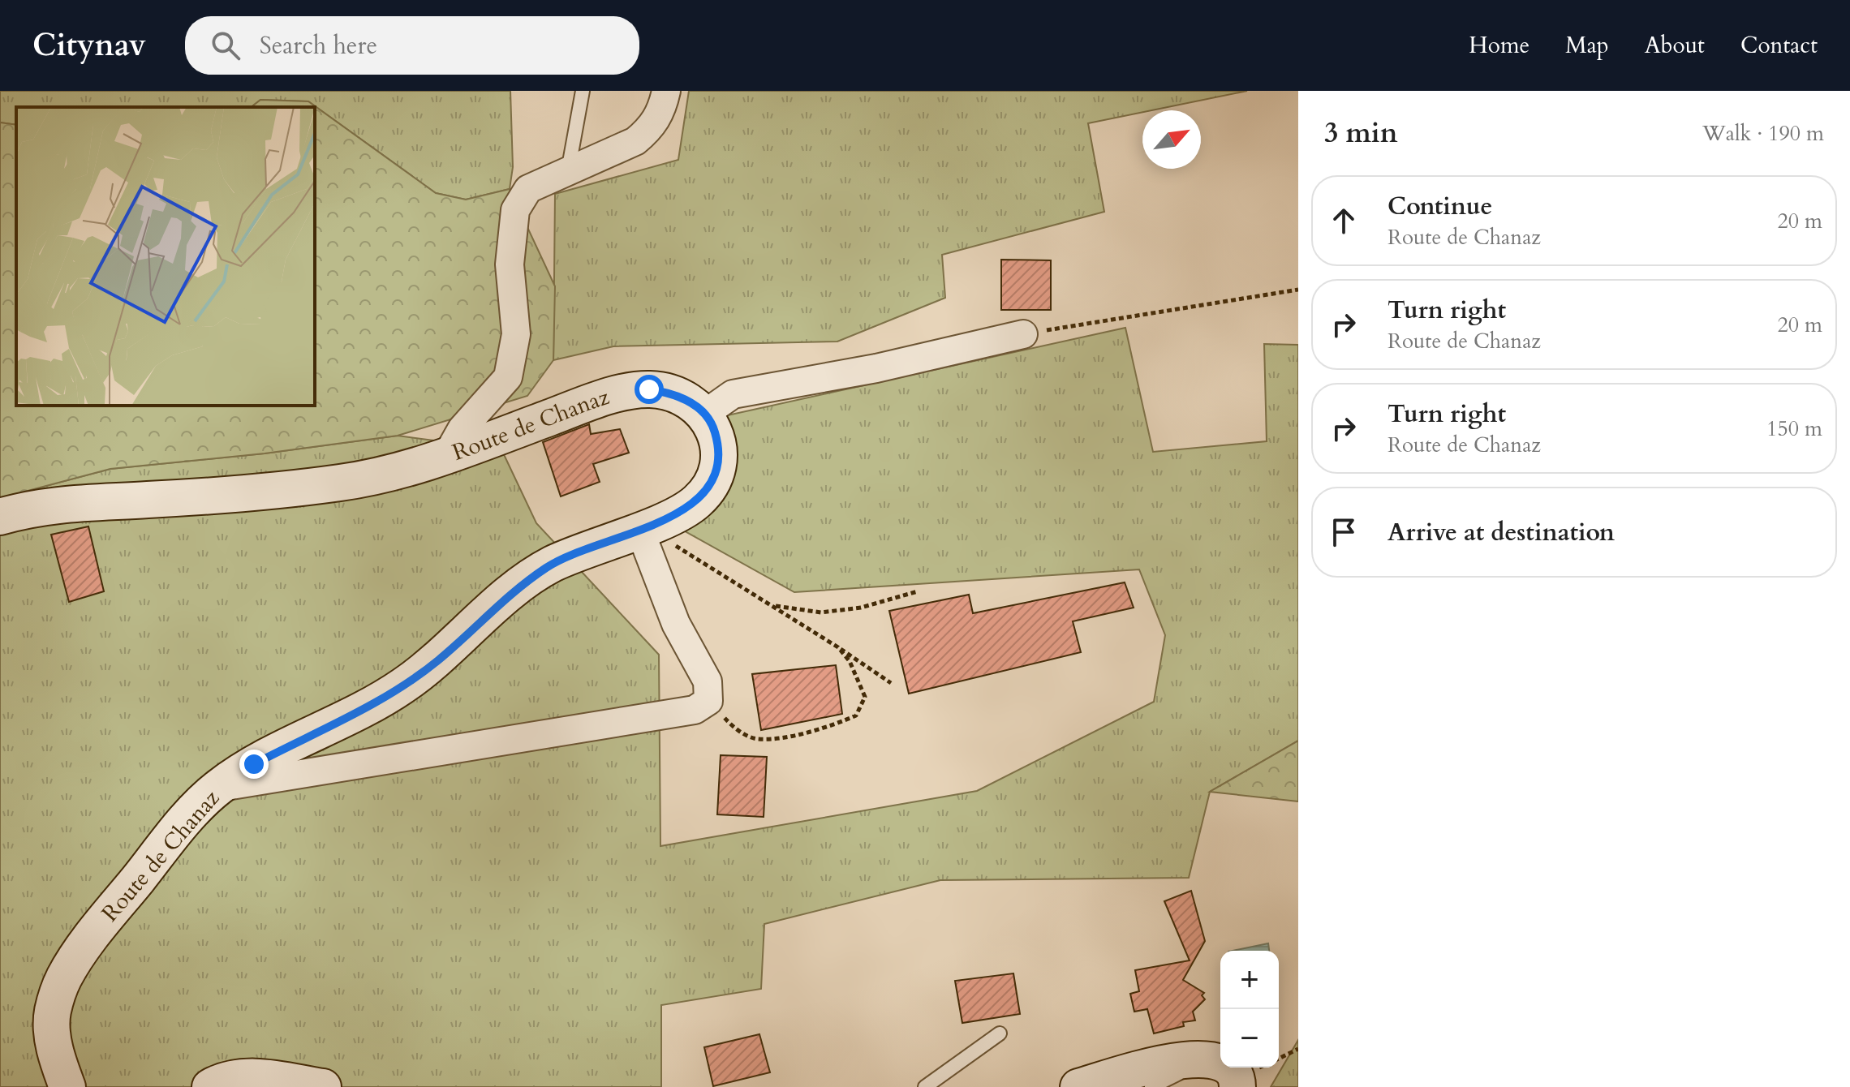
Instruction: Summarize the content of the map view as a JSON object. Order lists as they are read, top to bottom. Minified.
{"streets":{"street":["Route de Chanaz"]},"north":"top right","page":{"header":"Citynav","search":"Search here","nav":["Home","Map","About","Contact"],"heading":["3 min","Walk · 190 m"],"list":[["Continue","Route de Chanaz","20 m"],["Turn right","Route de Chanaz","20 m"],["Turn right","Route de Chanaz","150 m"],"Arrive at destination"],"map_buttons":["+","−"]}}
